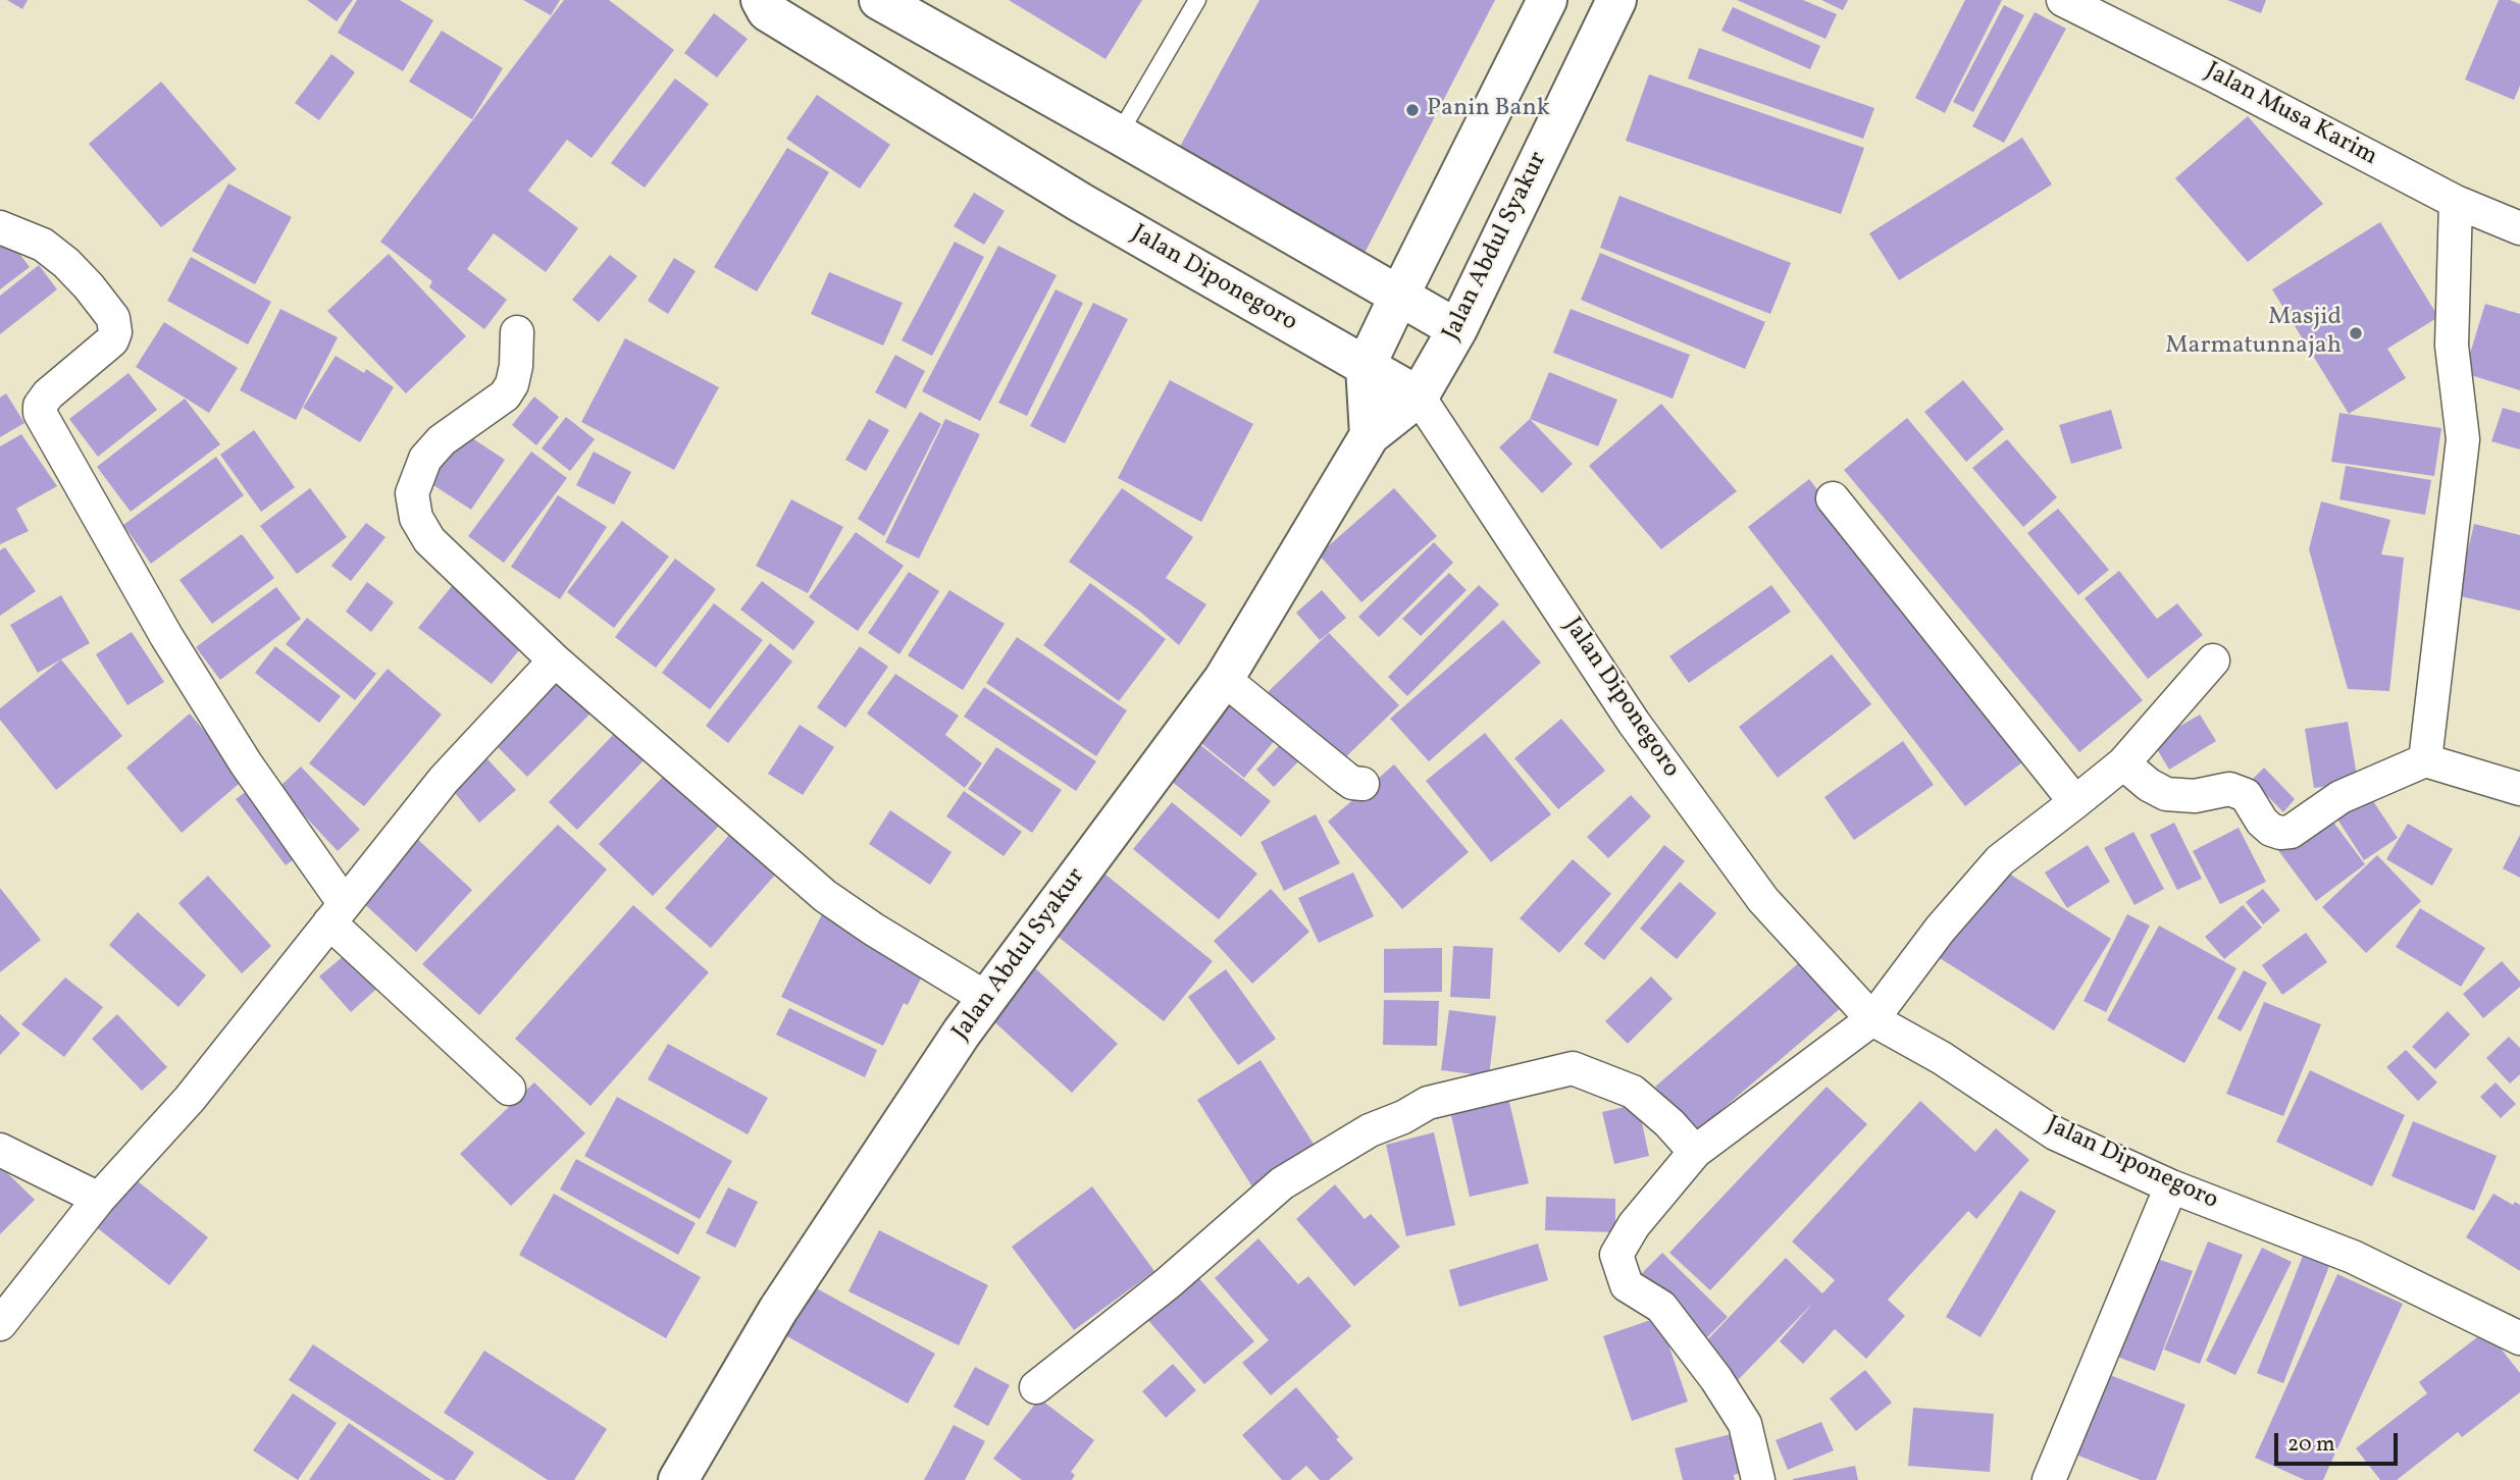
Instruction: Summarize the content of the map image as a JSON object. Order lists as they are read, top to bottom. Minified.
{"streets":{"street":["Jalan Musa Karim","Jalan Abdul Syakur","Jalan Diponegoro"]},"crossings":[["Jalan Abdul Syakur","Jalan Diponegoro"]],"places":["Panin Bank","Masjid Marmatunnajah"],"scale_bar":"20 m"}
